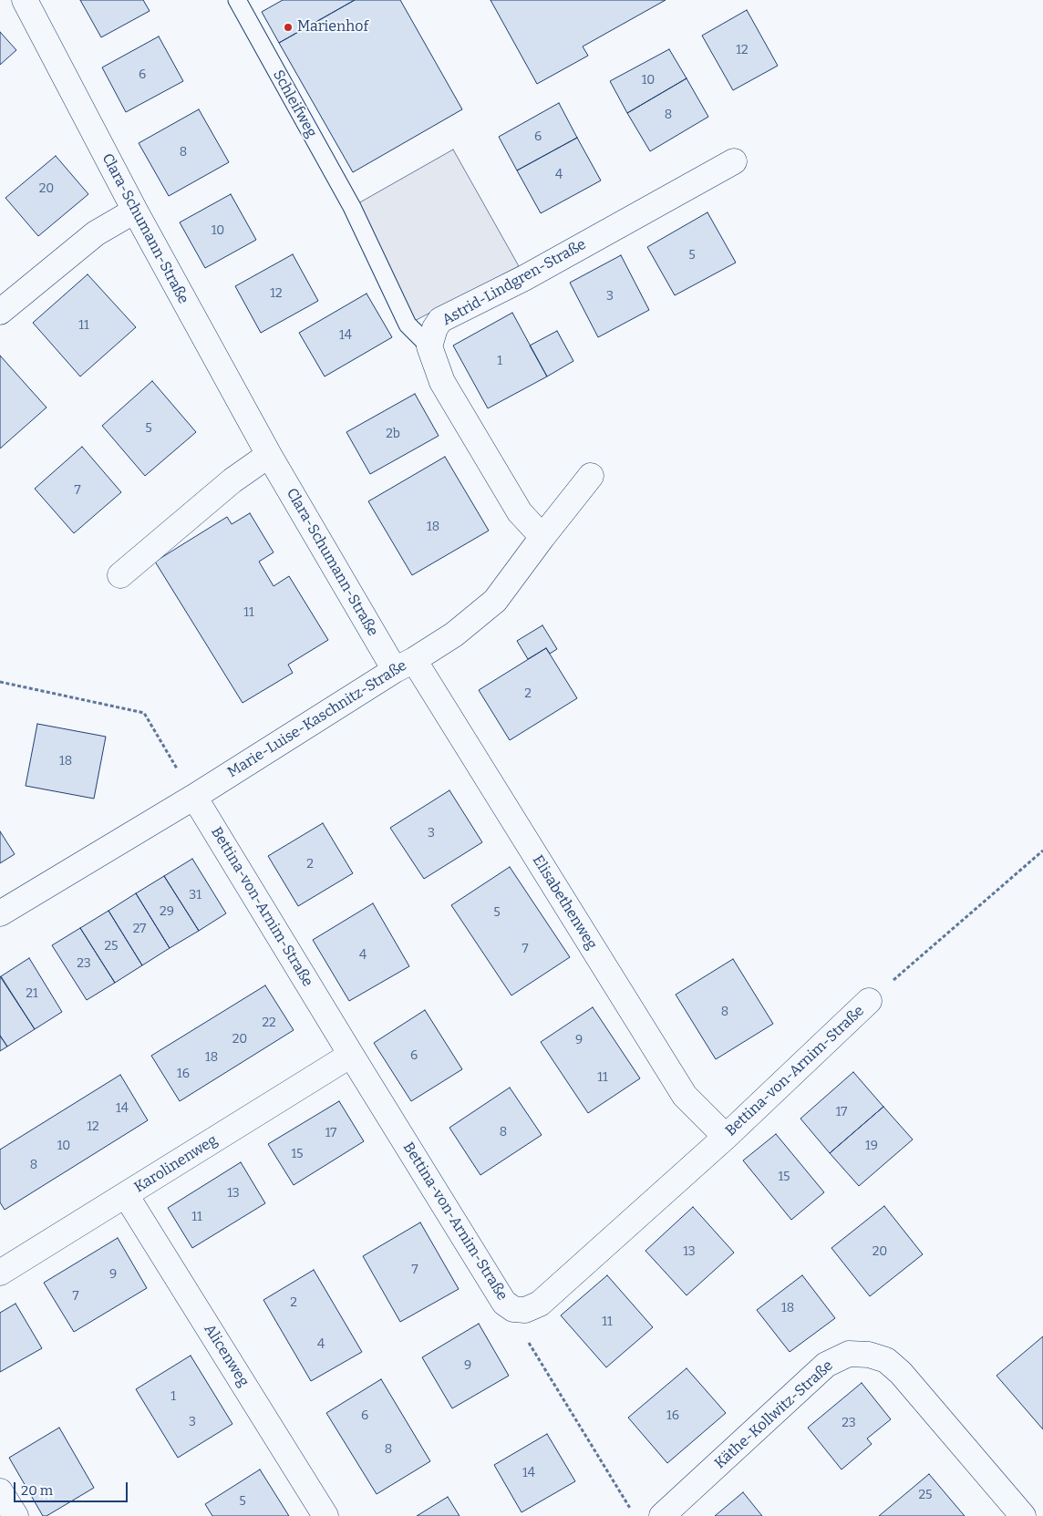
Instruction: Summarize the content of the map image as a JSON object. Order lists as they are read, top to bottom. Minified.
{"streets":{"street":["Clara-Schumann-Straße","Astrid-Lindgren-Straße","Marie-Luise-Kaschnitz-Straße","Elisabethenweg","Bettina-von-Arnim-Straße","Karolinenweg","Alicenweg","Käthe-Kollwitz-Straße"],"lane":["Schleifweg"]},"crossings":[["Schleifweg","Astrid-Lindgren-Straße"],["Clara-Schumann-Straße","Marie-Luise-Kaschnitz-Straße"],["Clara-Schumann-Straße","Elisabethenweg"],["Marie-Luise-Kaschnitz-Straße","Elisabethenweg"],["Marie-Luise-Kaschnitz-Straße","Bettina-von-Arnim-Straße"],["Elisabethenweg","Bettina-von-Arnim-Straße"],["Bettina-von-Arnim-Straße","Karolinenweg"],["Karolinenweg","Alicenweg"]],"places":["Marienhof"],"house_numbers":["12","6","10","8","6","8","4","20","10","5","12","3","11","14","1","5","2b","7","18","11","2","18","3","2","31","29","5","27","25","7","4","23","21","8","22","20","9","6","18","16","11","14","17","12","8","17","10","19","15","8","15","13","11","13","20","7","9","7","2","18","11","4","9","1","6","16","3","23","8","14","25","5"],"scale_bar":"20 m"}
